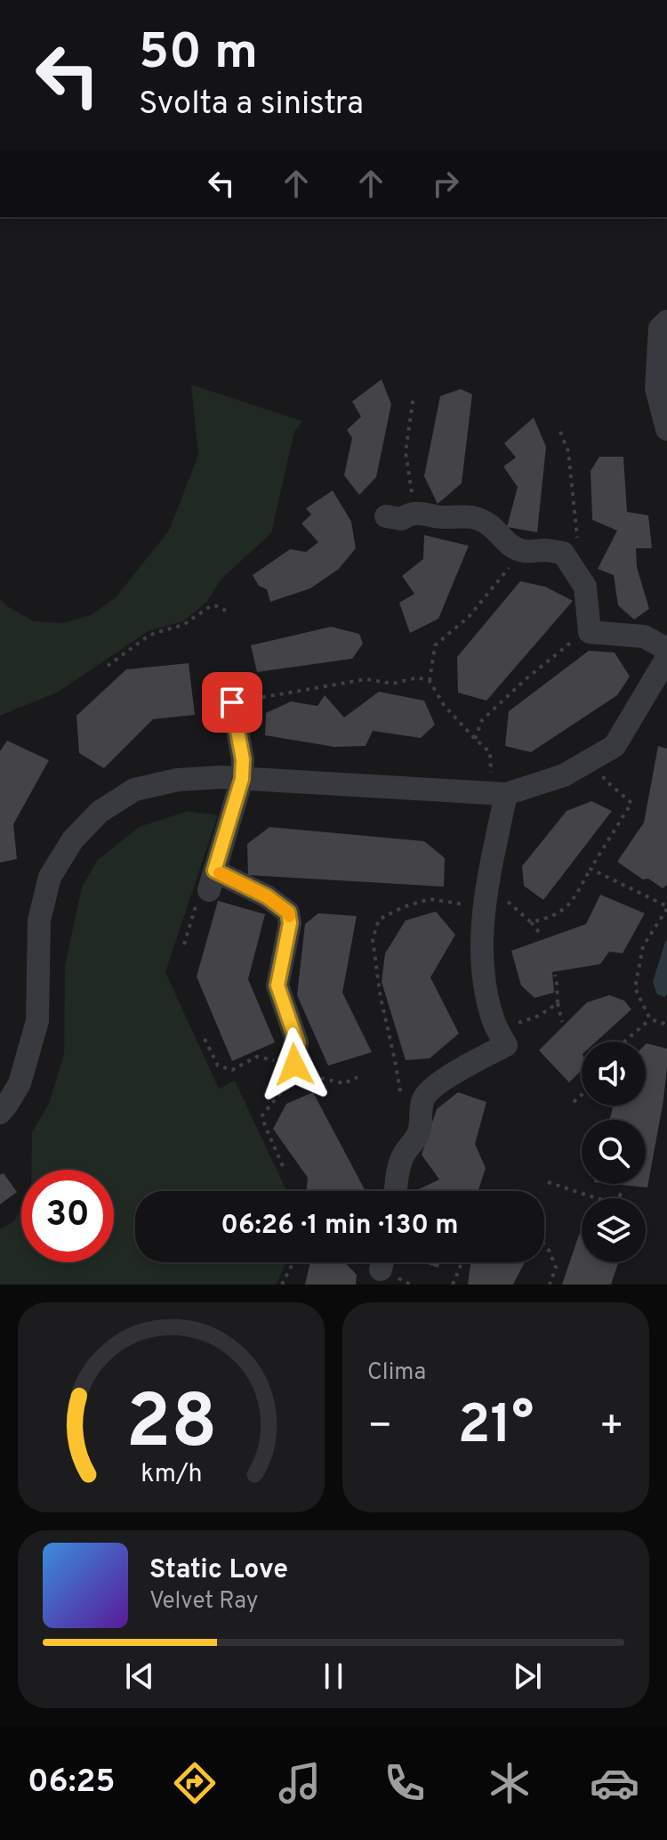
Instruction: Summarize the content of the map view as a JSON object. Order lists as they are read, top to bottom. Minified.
{"page":{"turn":["50 m","Svolta a sinistra"],"limit":"30","trip":"06:26 · 1 min · 130 m","tile":"Clima","heat":["−","21°","+"],"song":["Static Love","Velvet Ray"],"tabs":"06:25","gauge":["28","km/h"]}}
